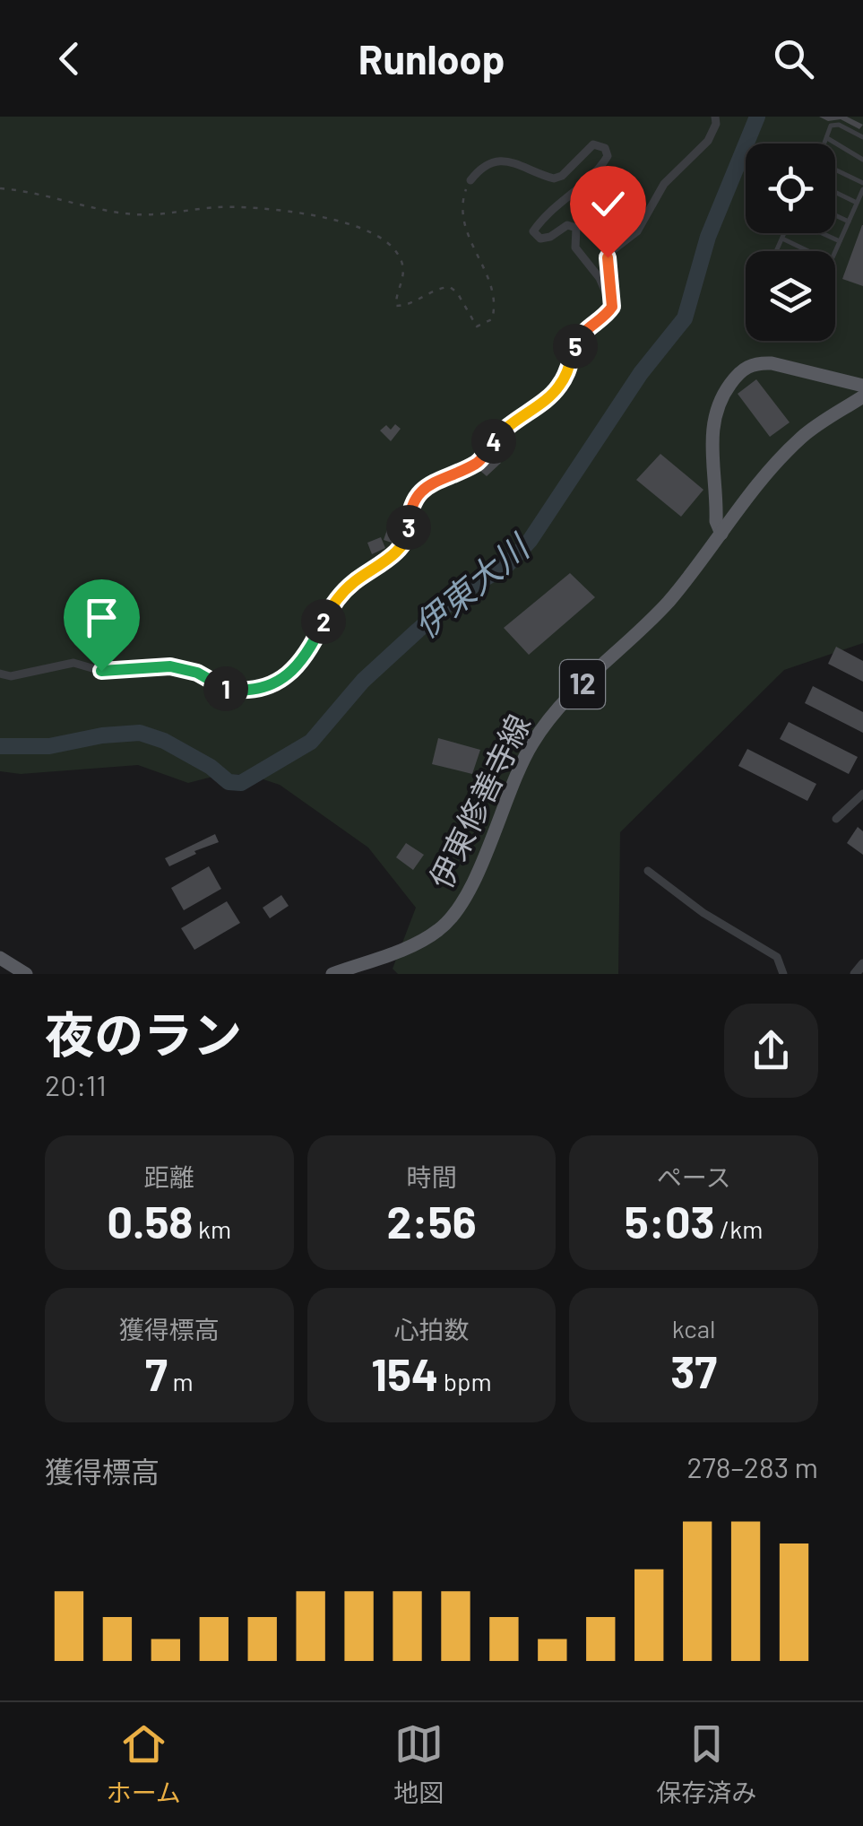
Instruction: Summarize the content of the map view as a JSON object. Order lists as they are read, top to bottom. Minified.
{"streets":{"main road":["12","伊東修善寺線"]},"water":["伊東大川"],"page":{"header":"Runloop","pins":["5","4","3","2","1"],"heading":["夜のラン","20:11"],"stats":[["距離","0.58 km"],["時間","2:56"],["ペース","5:03 /km"],["獲得標高","7 m"],["心拍数","154 bpm"],["kcal","37"]],"chart":["獲得標高","278–283 m"],"tabs":["ホーム","地図","保存済み"]}}
